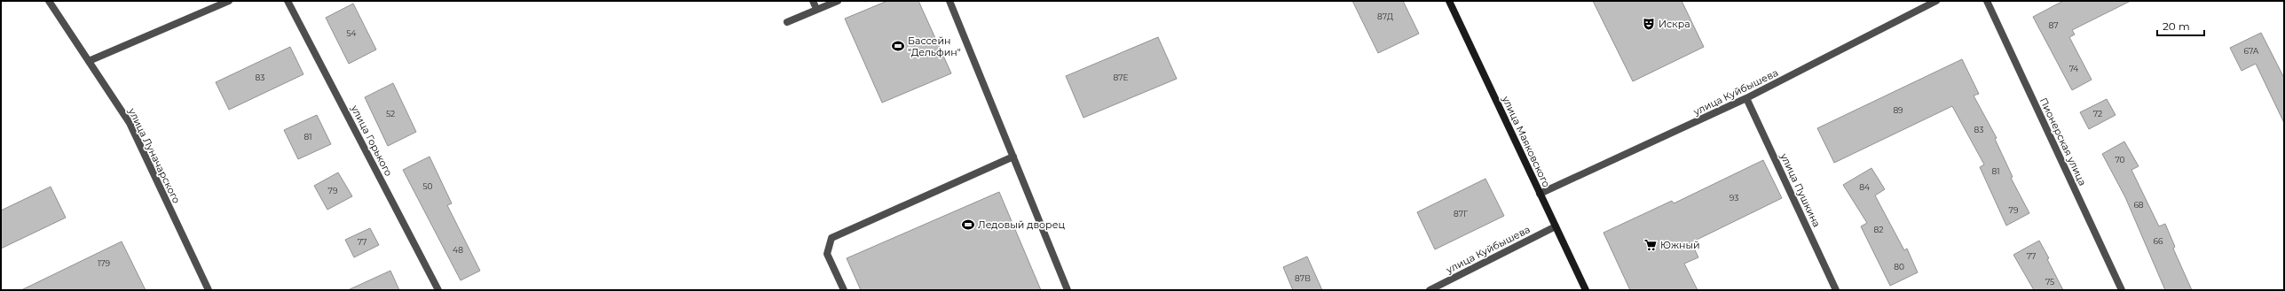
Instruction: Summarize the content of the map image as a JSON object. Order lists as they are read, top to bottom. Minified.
{"streets":{"main road":["улица Маяковского"],"street":["улица Куйбышева","улица Горького","Пионерская улица","улица Луначарского","улица Пушкина"]},"crossings":[["улица Куйбышева","улица Маяковского"],["улица Куйбышева","улица Пушкина"]],"places":{"theatre":["Искра"],"sports":["Бассейн \"Дельфин\"","Ледовый дворец"],"supermarket":["Южный"]},"house_numbers":["87Д","87","54","67А","74","83","87Е","89","52","72","83","81","70","81","50","84","79","93","68","79","87Г","82","66","77","48","77","179","80","87В","75"],"scale_bar":"20 m"}
